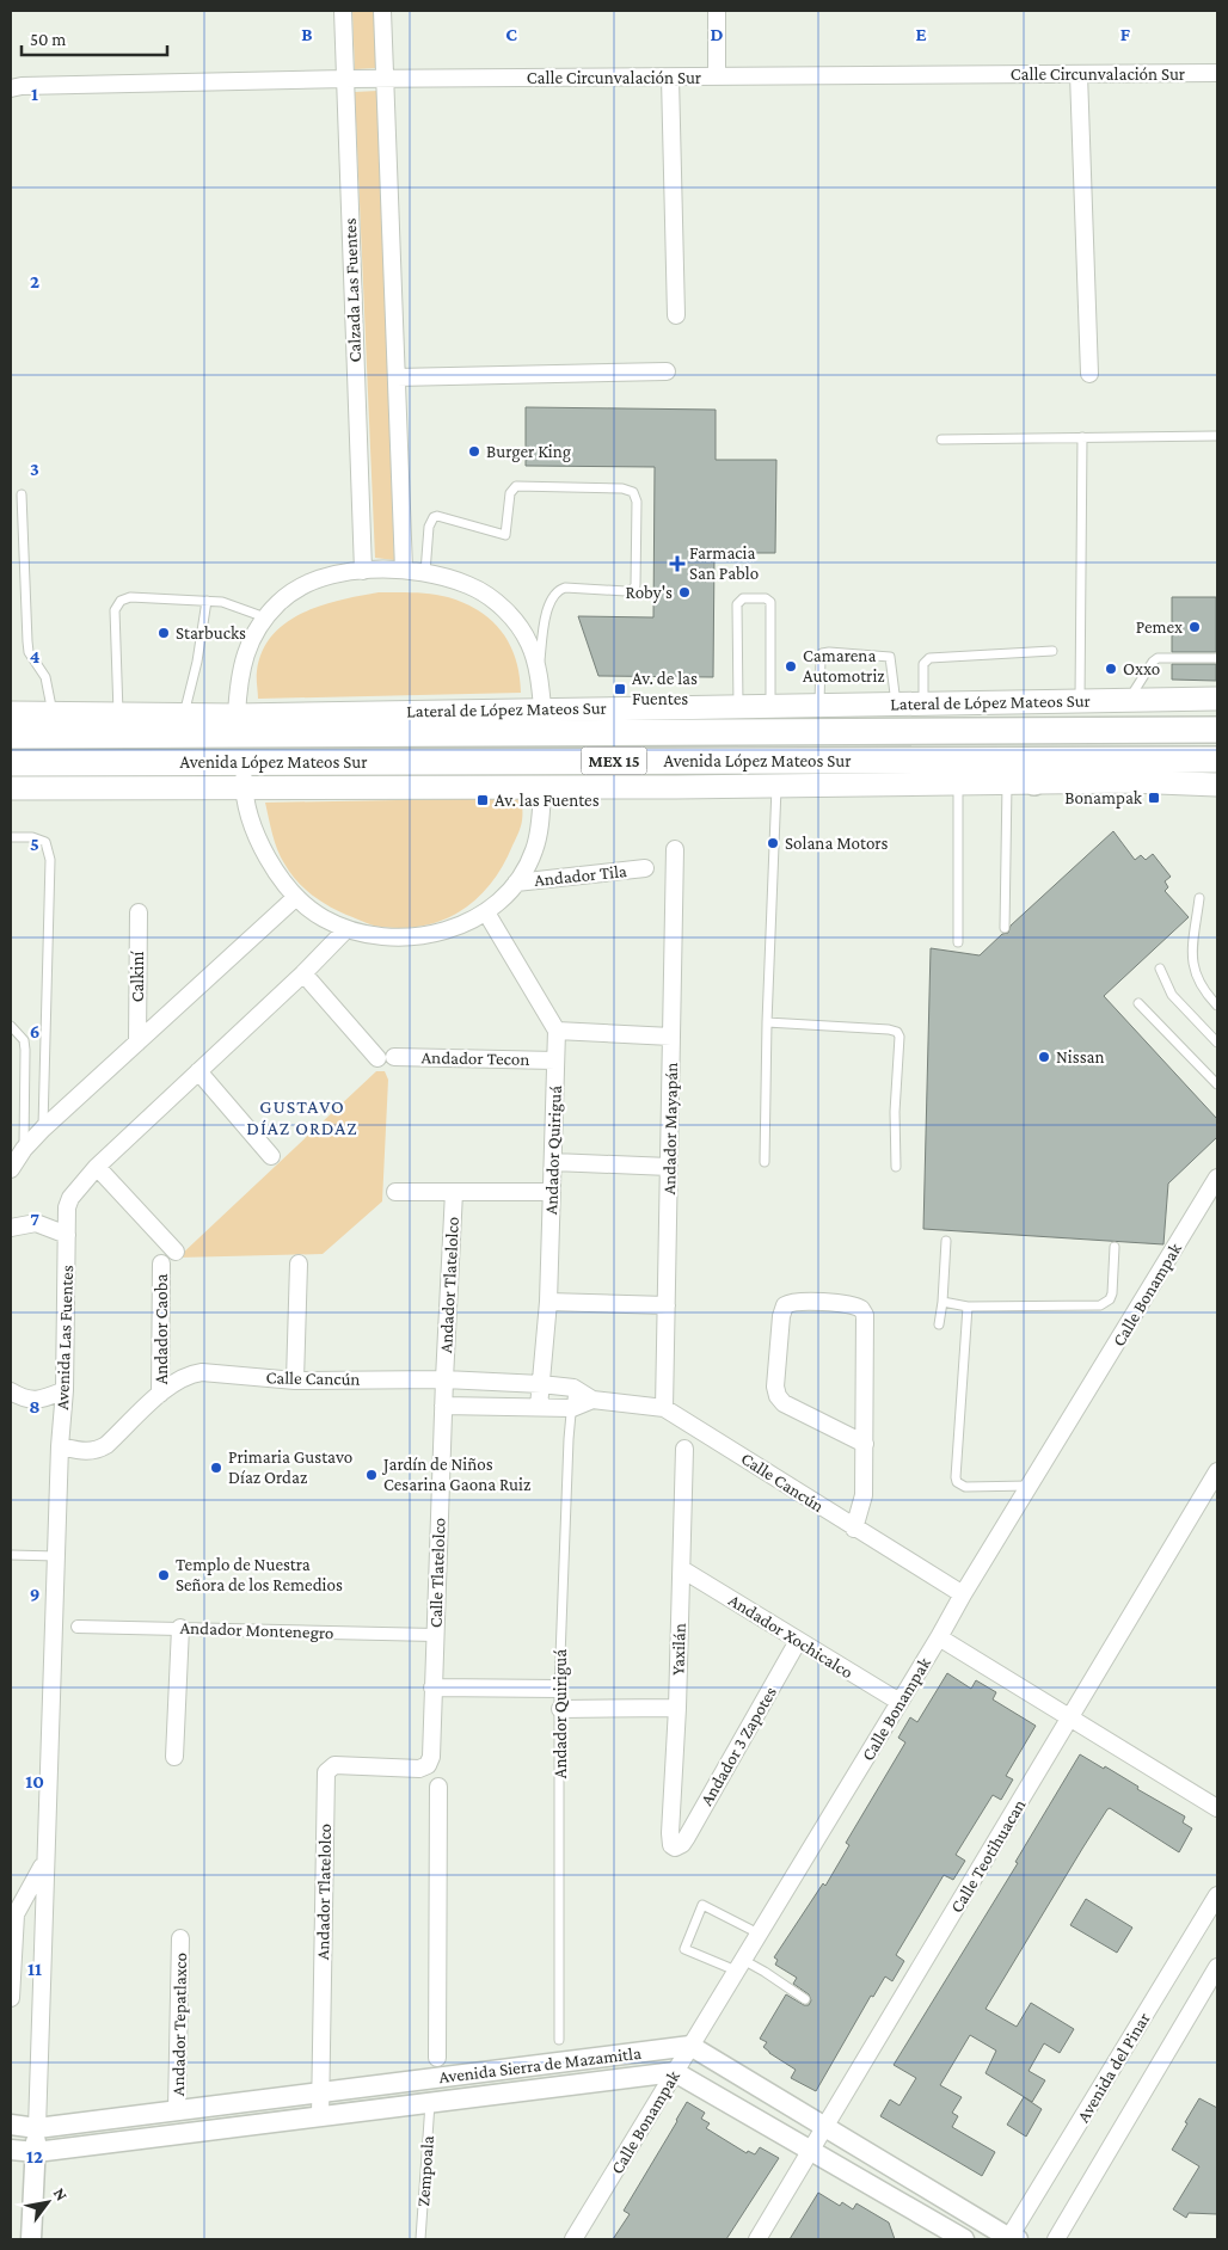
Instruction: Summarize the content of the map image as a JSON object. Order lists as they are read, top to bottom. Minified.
{"streets":{"main road":["Lateral de López Mateos Sur","MEX 15","Avenida López Mateos Sur"],"street":["Calle Circunvalación Sur","Calzada Las Fuentes","Andador Tila","Calkiní","Andador Tecon","Andador Mayapán","Andador Quiriguá","Andador Tlatelolco","Calle Bonampak","Andador Caoba","Avenida Las Fuentes","Calle Cancún","Calle Tlatelolco","Andador Montenegro","Andador Xochicalco","Yaxilán","Andador 3 Zapotes","Calle Teotihuacan","Andador Tepatlaxco","Avenida Sierra de Mazamitla","Avenida del Pinar"],"lane":["Zempoala"]},"crossings":[["Calle Circunvalación Sur","Calzada Las Fuentes"],["Lateral de López Mateos Sur","Avenida López Mateos Sur"],["Andador Tecon","Andador Quiriguá"],["Andador Mayapán","Calle Cancún"],["Andador Quiriguá","Calle Cancún"],["Andador Tlatelolco","Calle Cancún"],["Andador Tlatelolco","Calle Tlatelolco"],["Andador Tlatelolco","Avenida Sierra de Mazamitla"],["Calle Bonampak","Calle Cancún"],["Calle Bonampak","Andador Xochicalco"],["Calle Bonampak","Avenida Sierra de Mazamitla"],["Andador Caoba","Calle Cancún"],["Avenida Las Fuentes","Calle Cancún"],["Avenida Las Fuentes","Avenida Sierra de Mazamitla"],["Calle Cancún","Calle Tlatelolco"],["Calle Tlatelolco","Andador Montenegro"],["Andador Xochicalco","Yaxilán"],["Andador Xochicalco","Andador 3 Zapotes"],["Yaxilán","Andador 3 Zapotes"],["Andador Tepatlaxco","Avenida Sierra de Mazamitla"],["Avenida Sierra de Mazamitla","Zempoala"]],"districts":["GUSTAVO DÍAZ ORDAZ"],"places":{"other":["Burger King","Roby's","Pemex","Starbucks","Camarena Automotriz","Oxxo","Solana Motors","Nissan","Primaria Gustavo Díaz Ordaz","Jardín de Niños Cesarina Gaona Ruiz","Templo de Nuestra Señora de los Remedios"],"health":["Farmacia San Pablo"],"transit":["Av. de las Fuentes","Bonampak","Av. las Fuentes"]},"scale_bar":"50 m","north":"top right","grid":{"columns":["B","C","D","E","F"],"rows":["1","2","3","4","5","6","7","8","9","10","11","12"]}}
